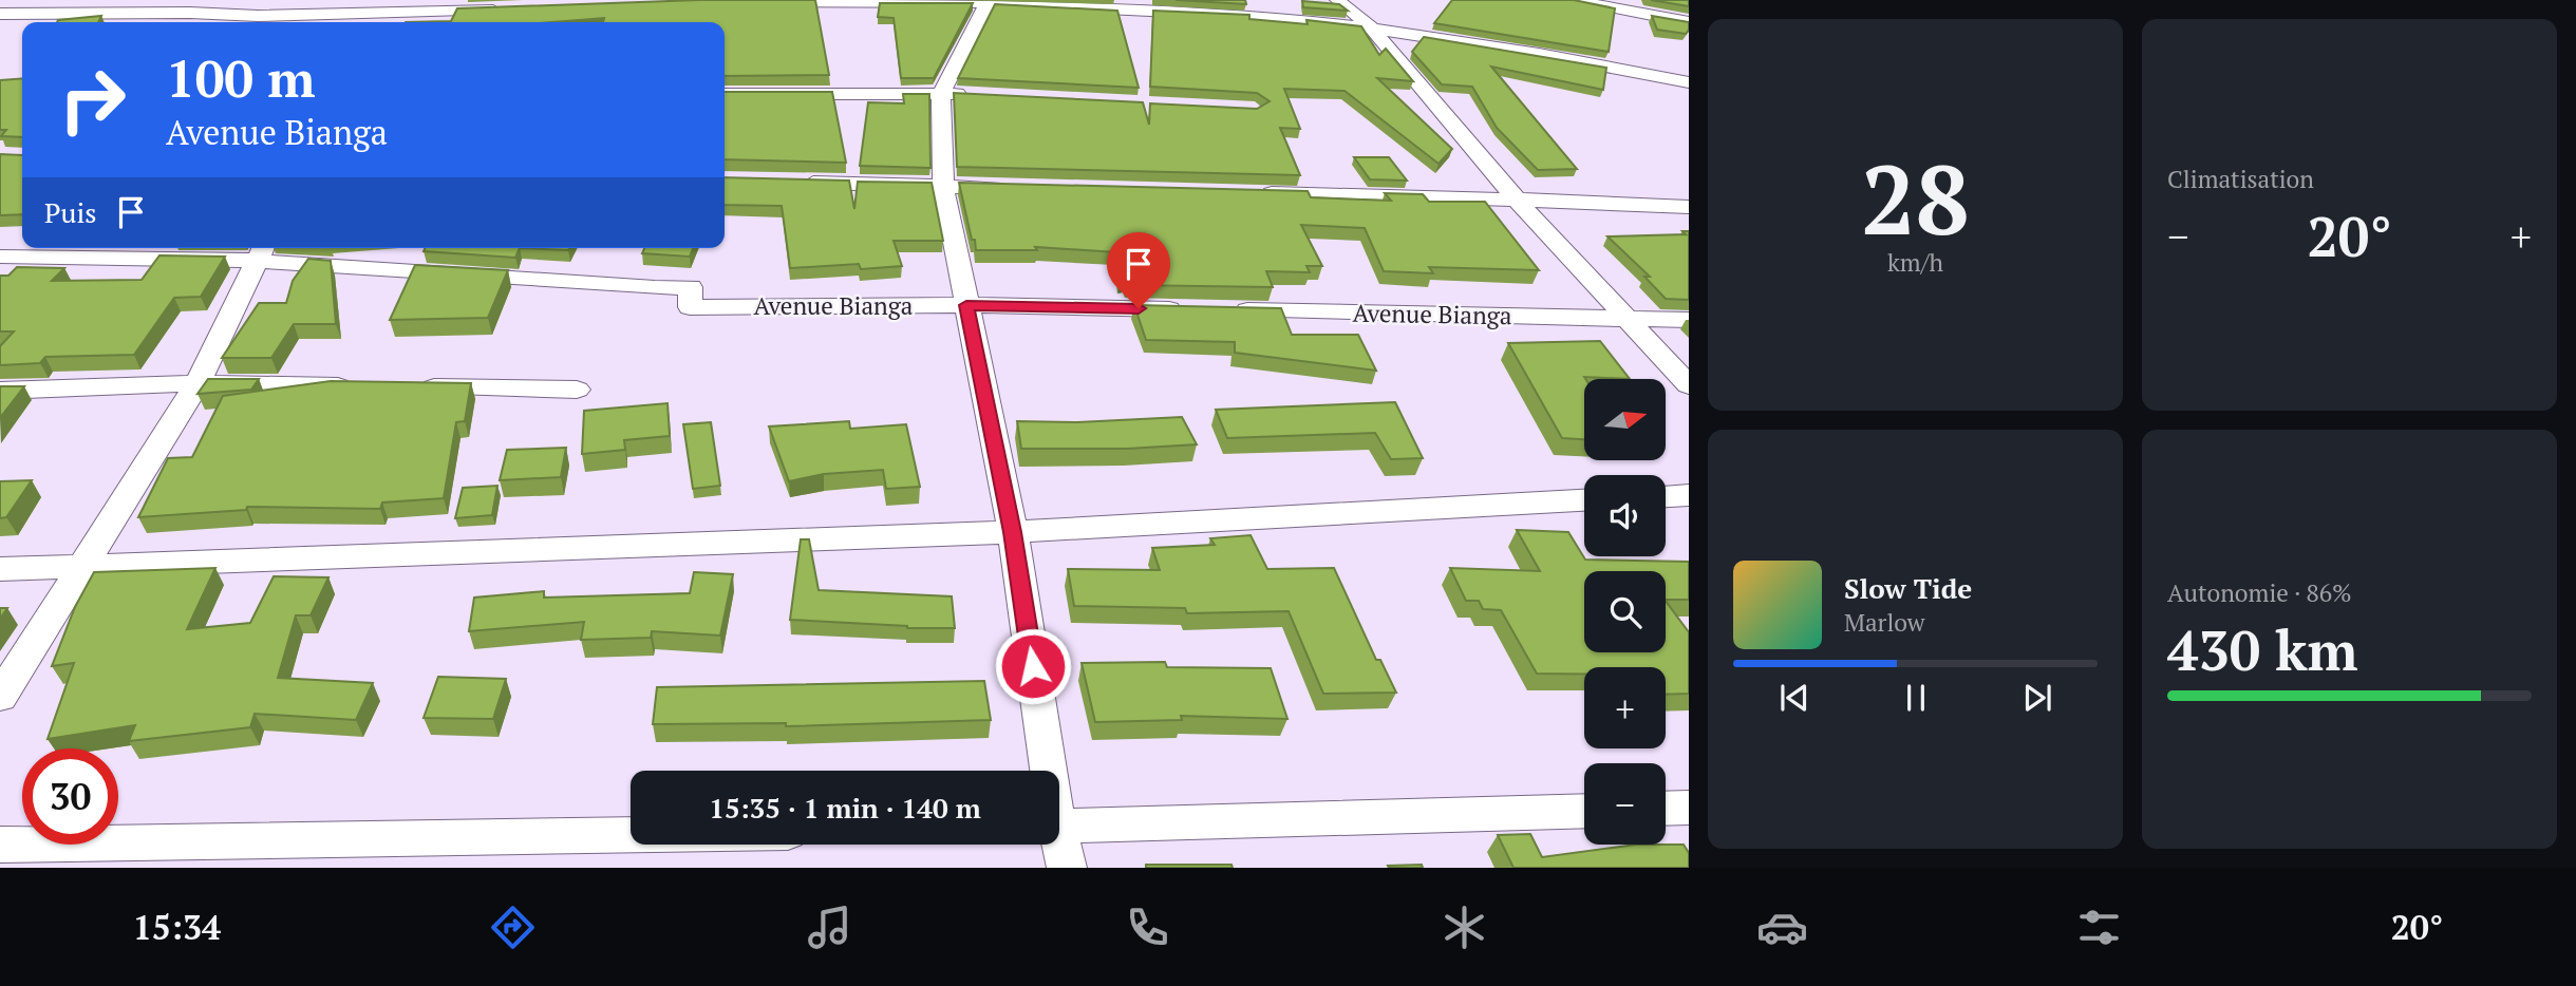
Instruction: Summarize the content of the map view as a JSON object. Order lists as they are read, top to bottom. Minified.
{"streets":{"street":["Avenue Bianga"]},"north":"right","page":{"tile":[["28","km/h"],"Climatisation",["Autonomie · 86%","430 km"]],"turn":["100 m","Avenue Bianga"],"then":"Puis","heat":["−","20°","+"],"map_buttons":["+","−"],"song":["Slow Tide","Marlow"],"limit":"30","trip":"15:35 · 1 min · 140 m","tabs":["15:34","20°"]}}
